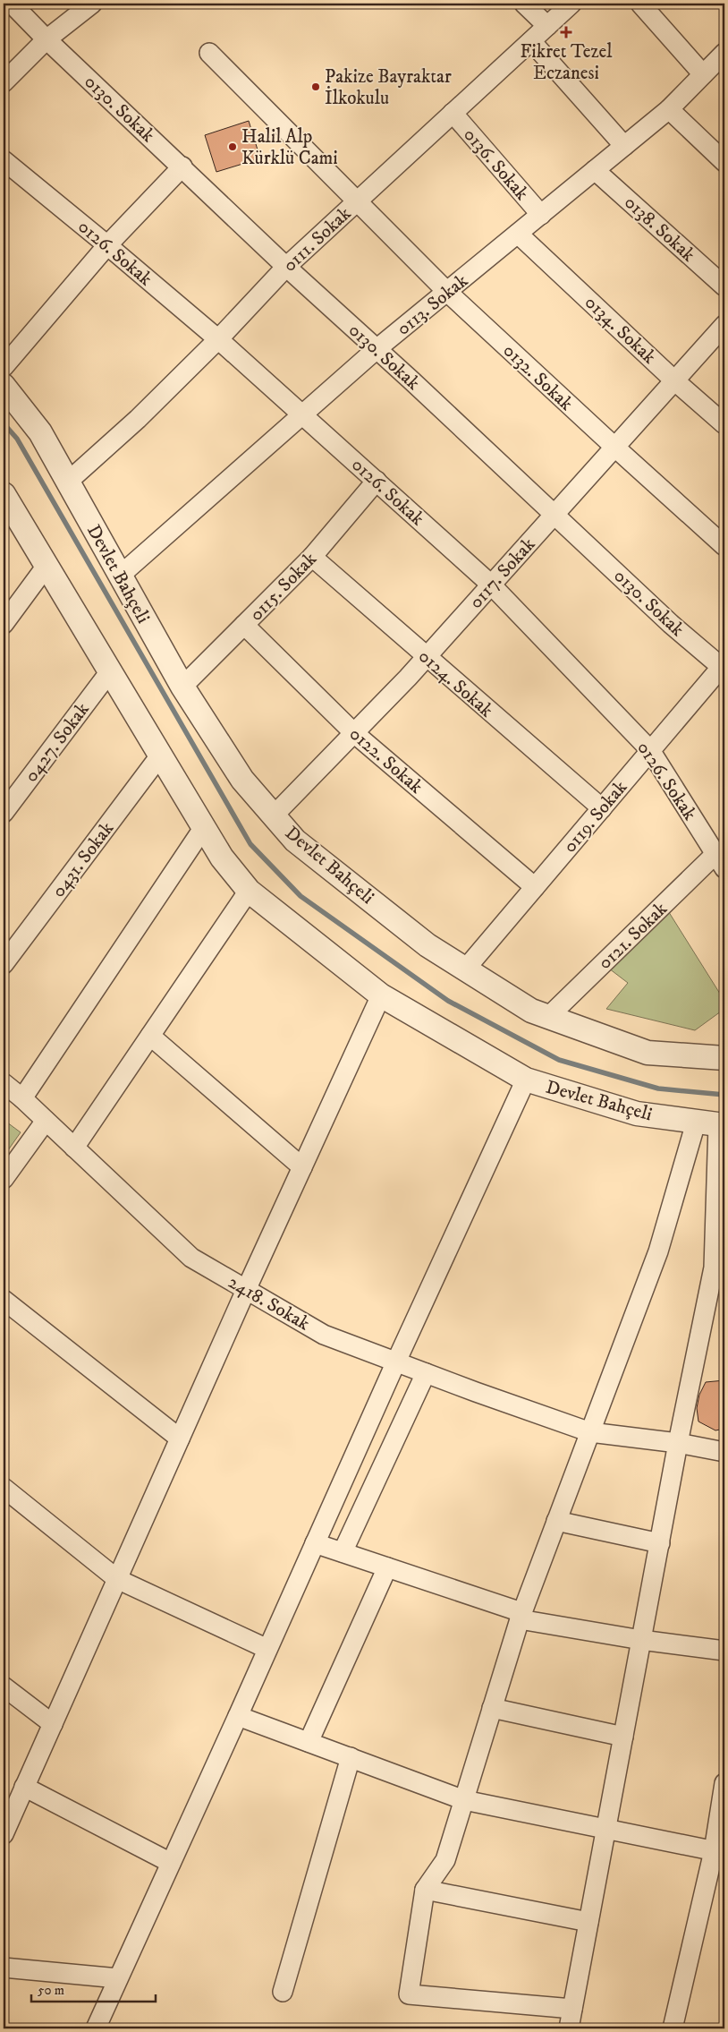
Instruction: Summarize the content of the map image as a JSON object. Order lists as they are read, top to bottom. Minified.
{"streets":{"street":["0130. Sokak","0136. Sokak","0138. Sokak","0111. Sokak","0126. Sokak","0113. Sokak","0134. Sokak","0132. Sokak","0117. Sokak","Devlet Bahçeli","0115. Sokak","0124. Sokak","0427. Sokak","0122. Sokak","0119. Sokak","0431. Sokak","0121. Sokak","2418. Sokak"]},"crossings":[["0130. Sokak","0111. Sokak"],["0130. Sokak","0113. Sokak"],["0130. Sokak","0117. Sokak"],["0130. Sokak","0119. Sokak"],["0136. Sokak","0111. Sokak"],["0136. Sokak","0113. Sokak"],["0138. Sokak","0113. Sokak"],["0111. Sokak","0126. Sokak"],["0111. Sokak","0132. Sokak"],["0111. Sokak","Devlet Bahçeli"],["0126. Sokak","0113. Sokak"],["0126. Sokak","0117. Sokak"],["0126. Sokak","0115. Sokak"],["0126. Sokak","0119. Sokak"],["0126. Sokak","0121. Sokak"],["0113. Sokak","0134. Sokak"],["0113. Sokak","0132. Sokak"],["0113. Sokak","Devlet Bahçeli"],["0134. Sokak","0117. Sokak"],["0132. Sokak","0117. Sokak"],["0117. Sokak","Devlet Bahçeli"],["0117. Sokak","0124. Sokak"],["0117. Sokak","0122. Sokak"],["Devlet Bahçeli","0115. Sokak"],["Devlet Bahçeli","0427. Sokak"],["Devlet Bahçeli","0119. Sokak"],["Devlet Bahçeli","0431. Sokak"],["Devlet Bahçeli","0121. Sokak"],["0115. Sokak","0124. Sokak"],["0115. Sokak","0122. Sokak"],["0124. Sokak","0119. Sokak"],["0122. Sokak","0119. Sokak"]],"places":{"health":["Fikret Tezel Eczanesi"],"other":["Pakize Bayraktar İlkokulu","Halil Alp Kürklü Cami"]},"scale_bar":"50 m"}
